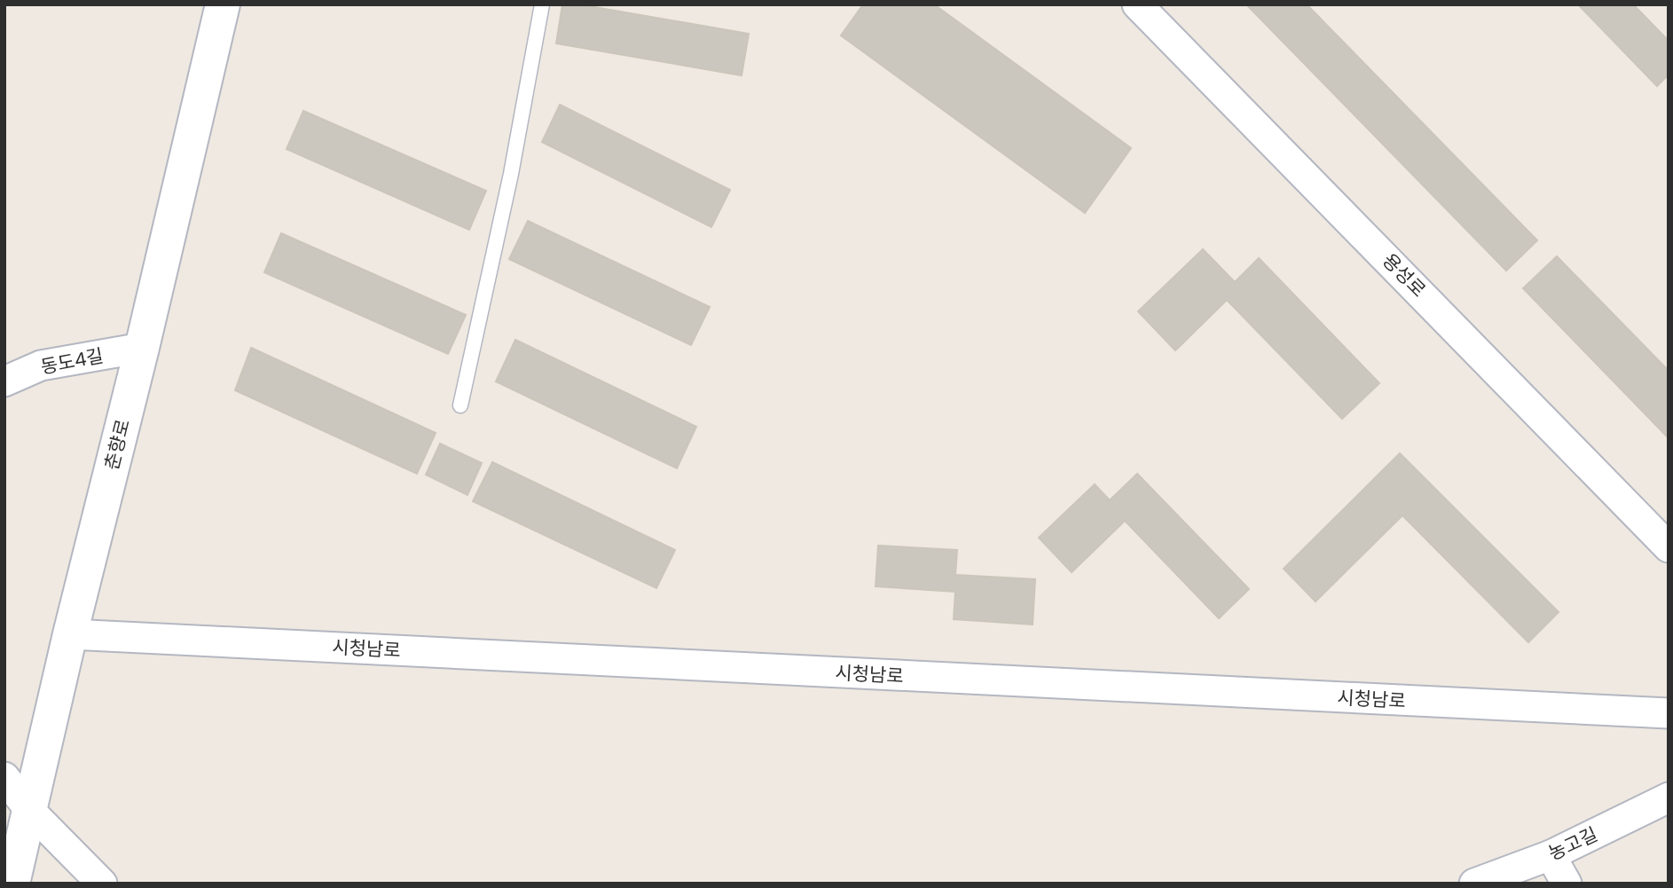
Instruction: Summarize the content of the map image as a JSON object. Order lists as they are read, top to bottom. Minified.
{"streets":{"street":["용성로","동도4길","춘향로","시청남로","농고길"]},"crossings":[["동도4길","춘향로"],["춘향로","시청남로"]]}
